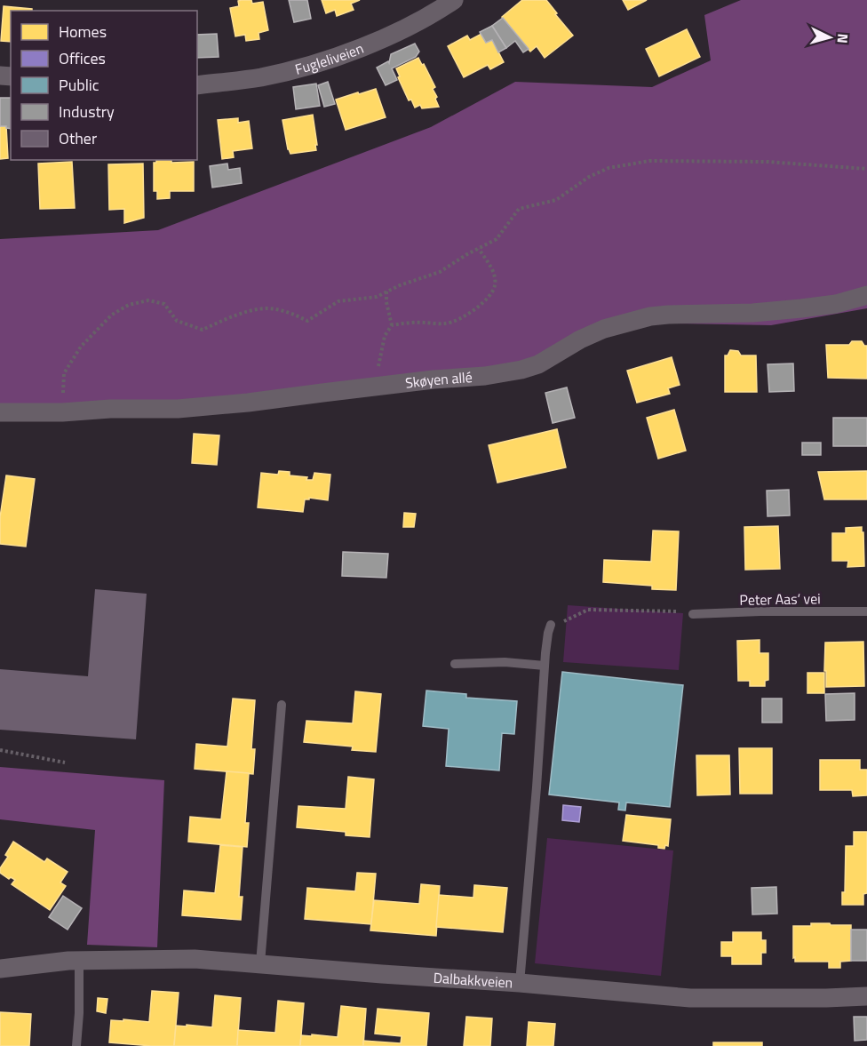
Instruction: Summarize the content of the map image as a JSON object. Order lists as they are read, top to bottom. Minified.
{"streets":{"street":["Fugleliveien","Skøyen allé","Dalbakkveien"],"lane":["Peter Aas’ vei"]},"legend":["Homes","Offices","Public","Industry","Other"],"north":"right"}
